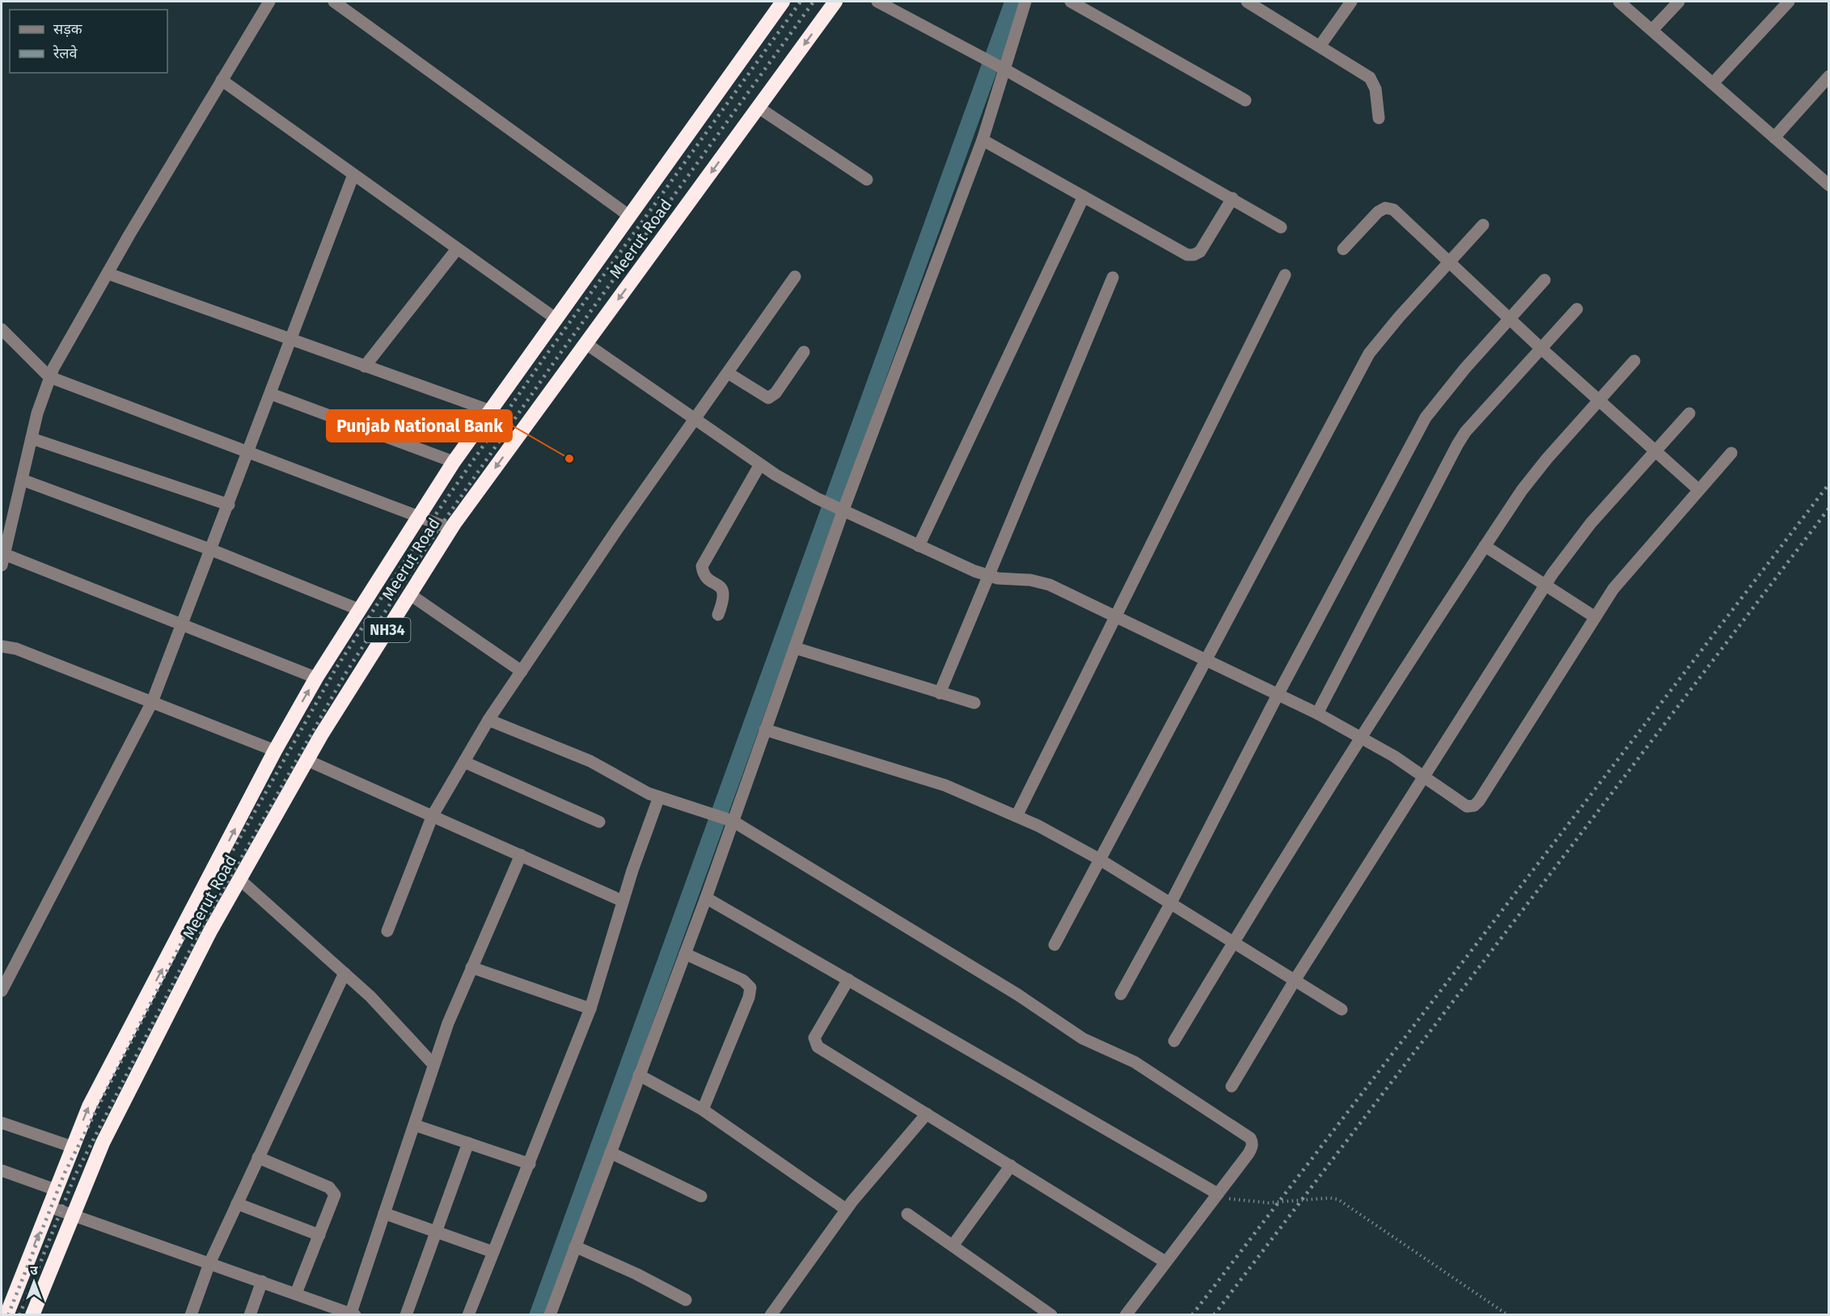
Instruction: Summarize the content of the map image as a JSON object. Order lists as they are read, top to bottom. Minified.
{"streets":{"highway":["Meerut Road","NH34"]},"places":["Punjab National Bank"],"legend":["सड़क","रेलवे"],"north":"top"}
